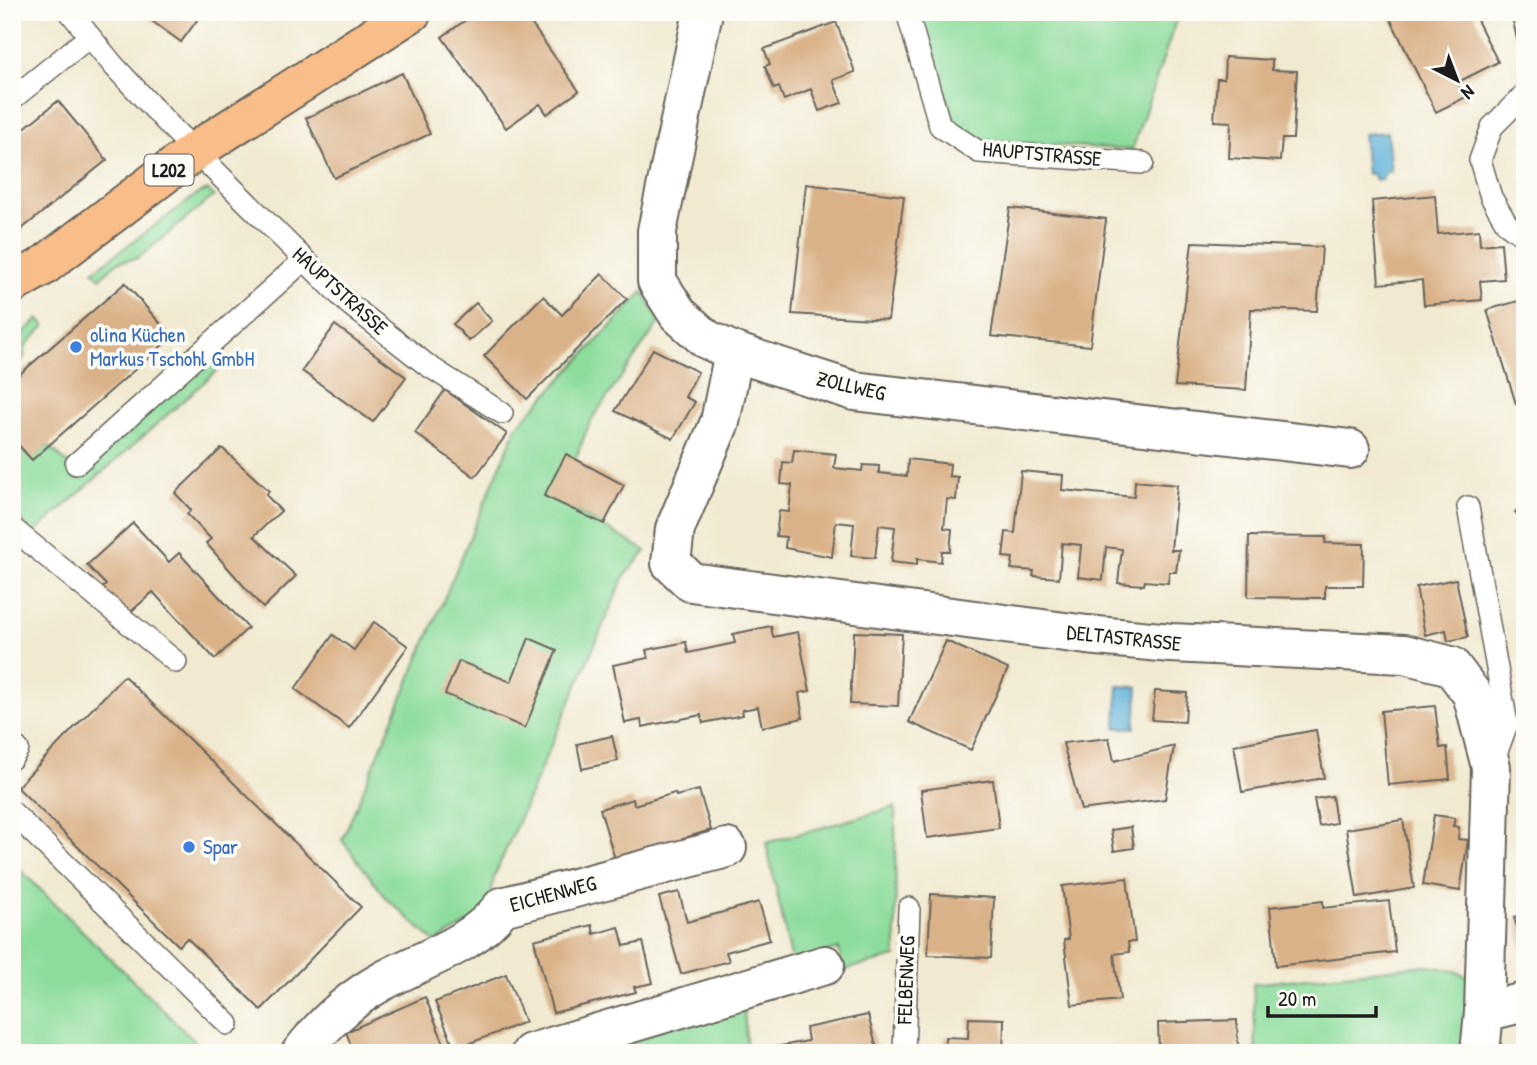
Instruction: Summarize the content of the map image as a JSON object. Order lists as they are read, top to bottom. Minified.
{"streets":{"main road":["L202"],"street":["ZOLLWEG","DELTASTRASSE","EICHENWEG"],"lane":["HAUPTSTRASSE","FELBENWEG"]},"crossings":[["HAUPTSTRASSE","L202"],["ZOLLWEG","DELTASTRASSE"]],"places":["olina Küchen Markus Tschohl GmbH","Spar"],"scale_bar":"20 m","north":"bottom right"}
